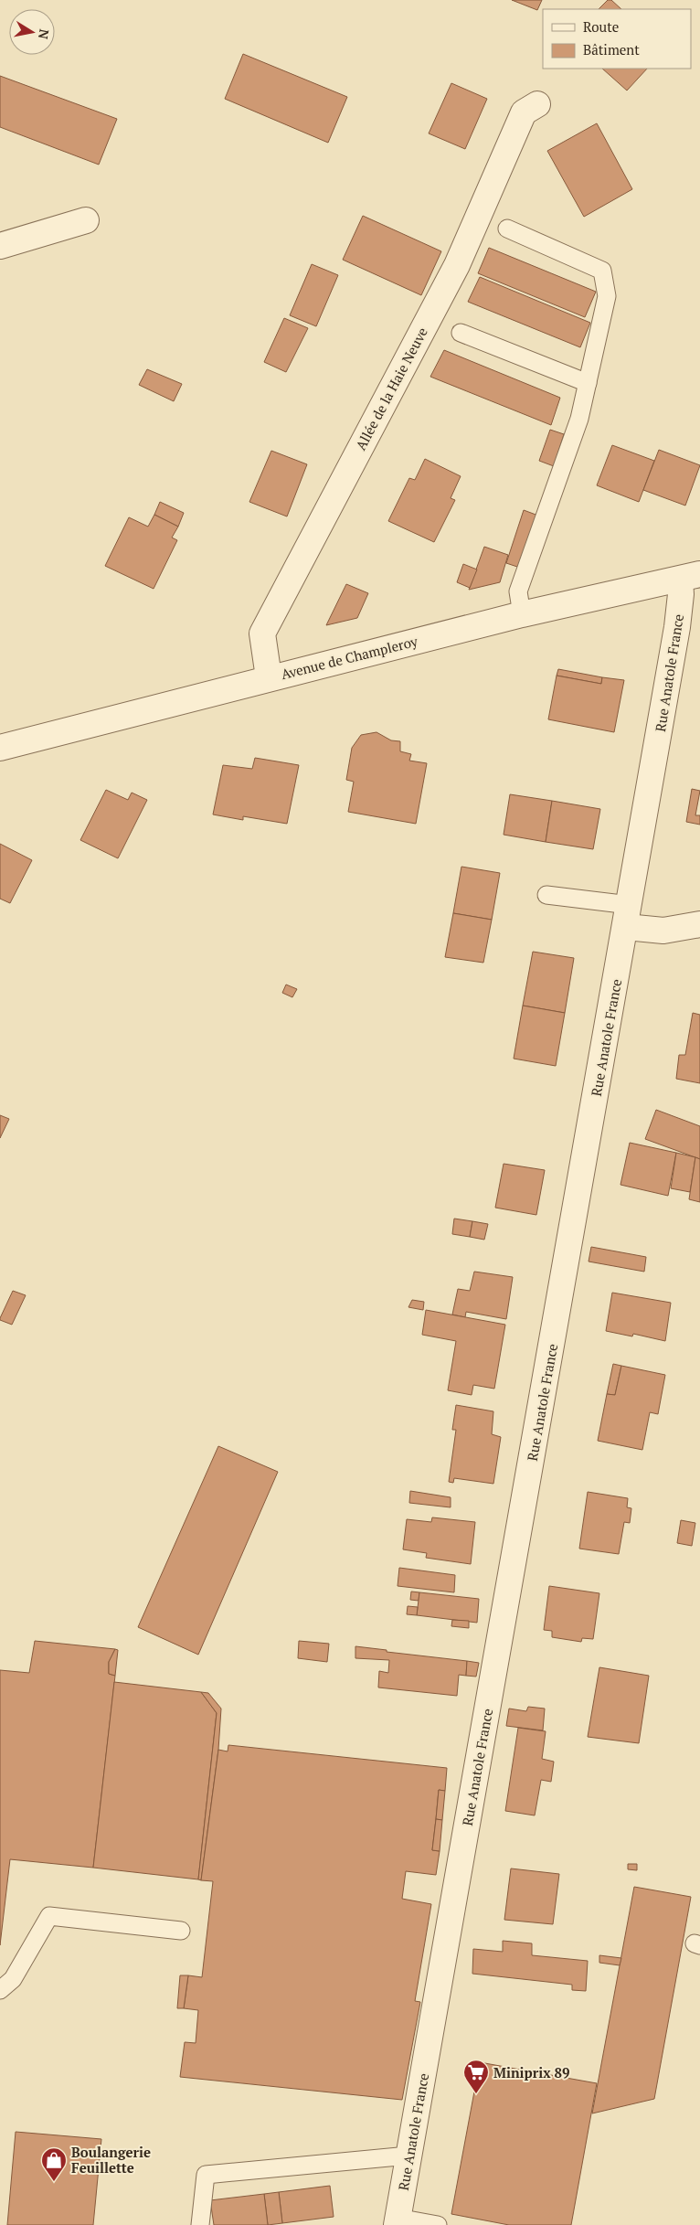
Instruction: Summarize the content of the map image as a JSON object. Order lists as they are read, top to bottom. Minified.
{"streets":{"street":["Allée de la Haie Neuve","Avenue de Champleroy","Rue Anatole France"]},"crossings":[["Allée de la Haie Neuve","Avenue de Champleroy"],["Avenue de Champleroy","Rue Anatole France"]],"places":{"supermarket":["Miniprix 89"],"shop":["Boulangerie Feuillette"]},"legend":["Route","Bâtiment"],"north":"right"}
